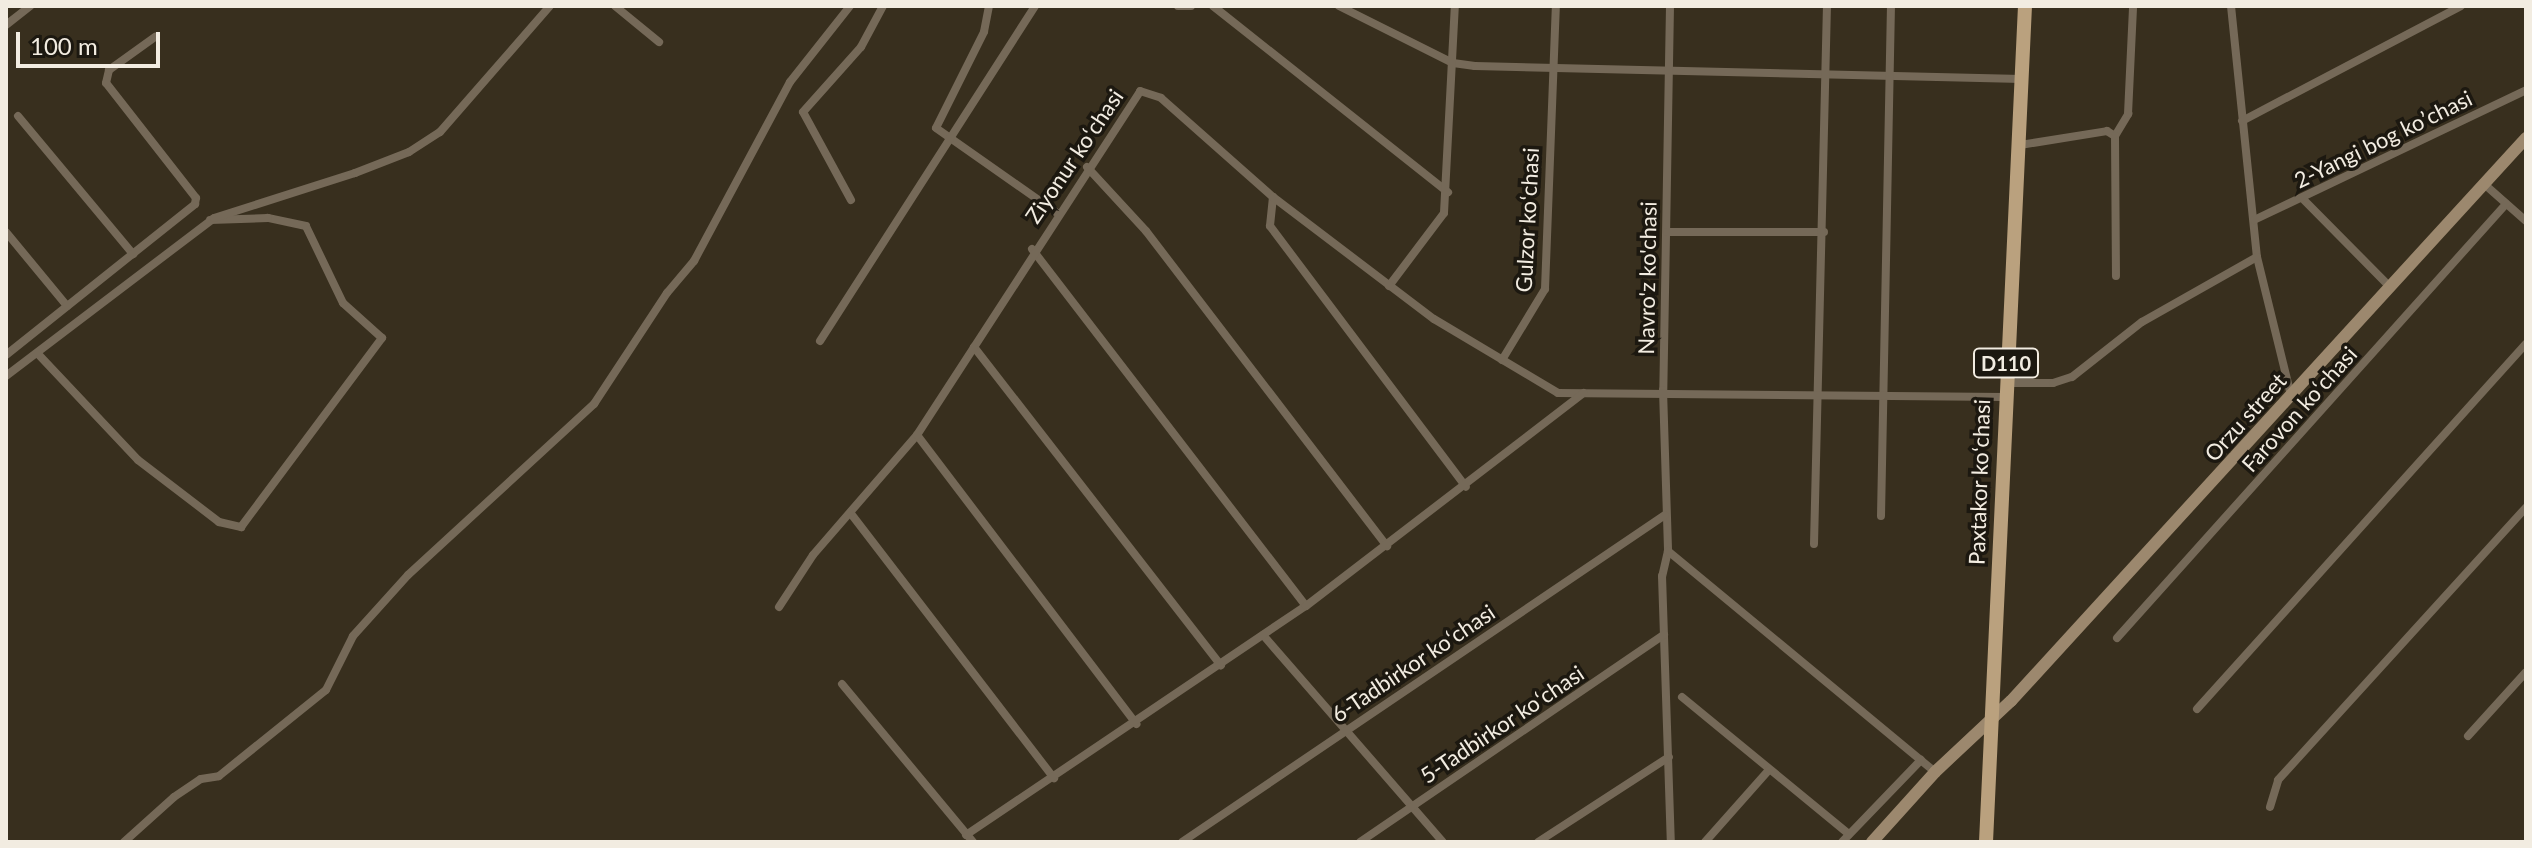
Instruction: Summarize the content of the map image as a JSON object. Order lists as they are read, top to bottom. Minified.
{"streets":{"main road":["D110","Orzu street","Paxtakor koʻchasi"],"street":["2-Yangi bog koʼchasi","Ziyonur koʻchasi","Gulzor koʻchasi","Navro'z ko'chasi","Farovon koʻchasi","6-Tadbirkor koʻchasi","5-Tadbirkor koʻchasi"]},"crossings":[["Ziyonur koʻchasi","Gulzor koʻchasi"],["Ziyonur koʻchasi","Navro'z ko'chasi"],["Ziyonur koʻchasi","Paxtakor koʻchasi"],["Navro'z ko'chasi","6-Tadbirkor koʻchasi"],["Navro'z ko'chasi","5-Tadbirkor koʻchasi"],["D110","Orzu street"],["D110","Paxtakor koʻchasi"],["Orzu street","Paxtakor koʻchasi"]],"scale_bar":"100 m"}
